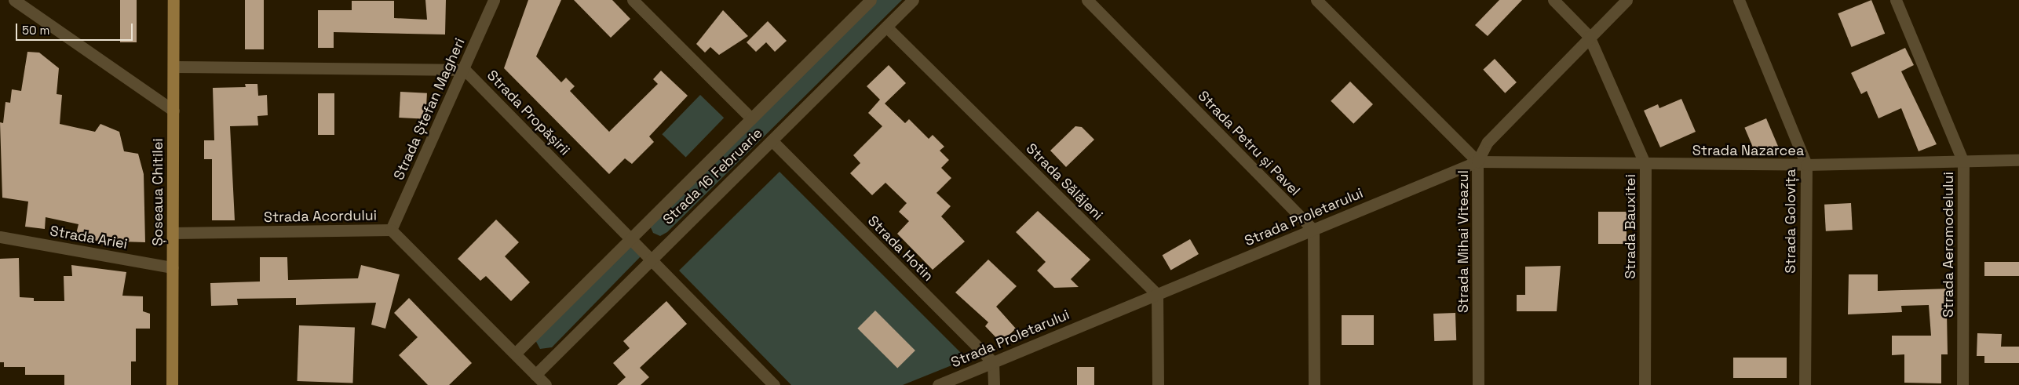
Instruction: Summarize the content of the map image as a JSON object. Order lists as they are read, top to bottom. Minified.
{"streets":{"main road":["Șoseaua Chitilei"],"street":["Strada Ștefan Magheri","Strada Propășirii","Strada Petru și Pavel","Strada Nazarcea","Strada 16 Februarie","Strada Sălăjeni","Strada Acordului","Strada Proletarului","Strada Golovița","Strada Bauxitei","Strada Ariei","Strada Mihai Viteazul","Strada Aeromodelului","Strada Hotin"]},"crossings":[["Strada Ștefan Magheri","Strada Propășirii"],["Strada Ștefan Magheri","Strada Acordului"],["Strada Propășirii","Strada 16 Februarie"],["Strada Propășirii","Șoseaua Chitilei"],["Strada Petru și Pavel","Strada Proletarului"],["Strada Nazarcea","Strada Proletarului"],["Strada Nazarcea","Strada Golovița"],["Strada Nazarcea","Strada Bauxitei"],["Strada Nazarcea","Strada Mihai Viteazul"],["Strada Nazarcea","Strada Aeromodelului"],["Strada 16 Februarie","Strada Sălăjeni"],["Strada 16 Februarie","Strada Acordului"],["Strada 16 Februarie","Strada Hotin"],["Strada Sălăjeni","Strada Proletarului"],["Șoseaua Chitilei","Strada Acordului"],["Șoseaua Chitilei","Strada Ariei"],["Strada Proletarului","Strada Mihai Viteazul"],["Strada Proletarului","Strada Hotin"]],"scale_bar":"50 m"}
